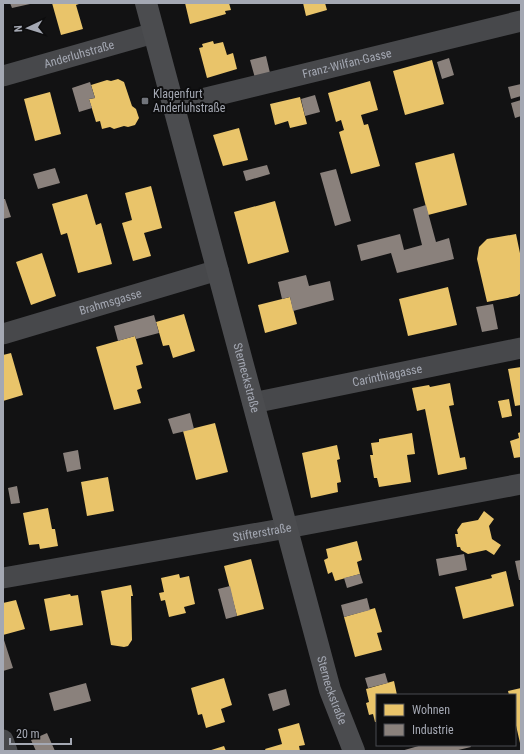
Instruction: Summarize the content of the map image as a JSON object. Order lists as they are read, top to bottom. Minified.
{"streets":{"street":["Anderluhstraße","Franz-Wilfan-Gasse","Brahmsgasse","Carinthiagasse","Sterneckstraße","Stifterstraße"]},"crossings":[["Anderluhstraße","Sterneckstraße"],["Franz-Wilfan-Gasse","Sterneckstraße"],["Brahmsgasse","Sterneckstraße"],["Carinthiagasse","Sterneckstraße"],["Sterneckstraße","Stifterstraße"]],"places":{"transit":["Klagenfurt Anderluhstraße"]},"legend":["Wohnen","Industrie"],"scale_bar":"20 m","north":"left"}
